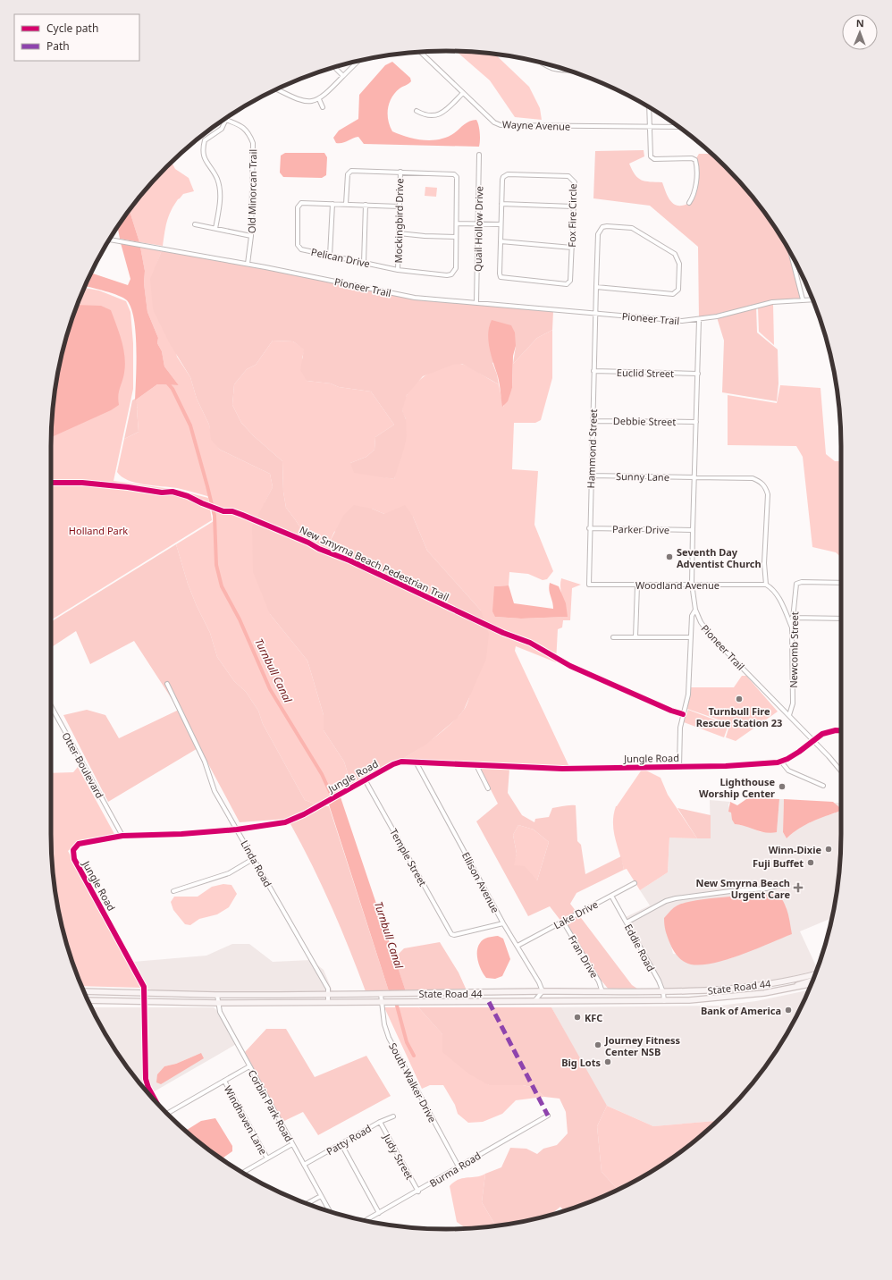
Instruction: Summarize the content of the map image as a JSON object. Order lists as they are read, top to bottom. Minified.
{"streets":{"main road":["State Road 44"],"street":["Wayne Avenue","Old Minorcan Trail","Fox Fire Circle","Mockingbird Drive","Quail Hollow Drive","Pelican Drive","Pioneer Trail","Euclid Street","Debbie Street","Hammond Street","Sunny Lane","Parker Drive","Woodland Avenue","Newcomb Street","Jungle Road","Otter Boulevard","Temple Street","Linda Road","Ellison Avenue","Lake Drive","Eddie Road","Fran Drive","South Walker Drive","Corbin Park Road","Windhaven Lane","Patty Road","Judy Street","Burma Road"],"cycle path":["New Smyrna Beach Pedestrian Trail"]},"crossings":[["Old Minorcan Trail","Pioneer Trail"],["Mockingbird Drive","Pelican Drive"],["Quail Hollow Drive","Pioneer Trail"],["Pioneer Trail","Euclid Street"],["Pioneer Trail","Debbie Street"],["Pioneer Trail","Hammond Street"],["Pioneer Trail","Sunny Lane"],["Pioneer Trail","Parker Drive"],["Pioneer Trail","Woodland Avenue"],["Pioneer Trail","Newcomb Street"],["Pioneer Trail","Jungle Road"],["Euclid Street","Hammond Street"],["Debbie Street","Hammond Street"],["Hammond Street","Sunny Lane"],["Hammond Street","Parker Drive"],["Hammond Street","Woodland Avenue"],["Sunny Lane","Woodland Avenue"],["Jungle Road","Otter Boulevard"],["Jungle Road","Temple Street"],["Jungle Road","Linda Road"],["Jungle Road","Ellison Avenue"],["Jungle Road","State Road 44"],["Temple Street","Ellison Avenue"],["Linda Road","State Road 44"],["Ellison Avenue","Lake Drive"],["Ellison Avenue","State Road 44"],["Lake Drive","Eddie Road"],["Lake Drive","Fran Drive"],["Eddie Road","State Road 44"],["Fran Drive","State Road 44"],["State Road 44","South Walker Drive"],["State Road 44","Corbin Park Road"],["South Walker Drive","Burma Road"],["Corbin Park Road","Patty Road"],["Patty Road","Judy Street"],["Judy Street","Burma Road"]],"water":["Turnbull Canal"],"parks":["Holland Park"],"places":{"other":["Seventh Day Adventist Church","Turnbull Fire Rescue Station 23","Lighthouse Worship Center","Winn-Dixie","Fuji Buffet","Bank of America","KFC","Journey Fitness Center NSB","Big Lots"],"health":["New Smyrna Beach Urgent Care"]},"legend":["Cycle path","Path"],"north":"top"}
